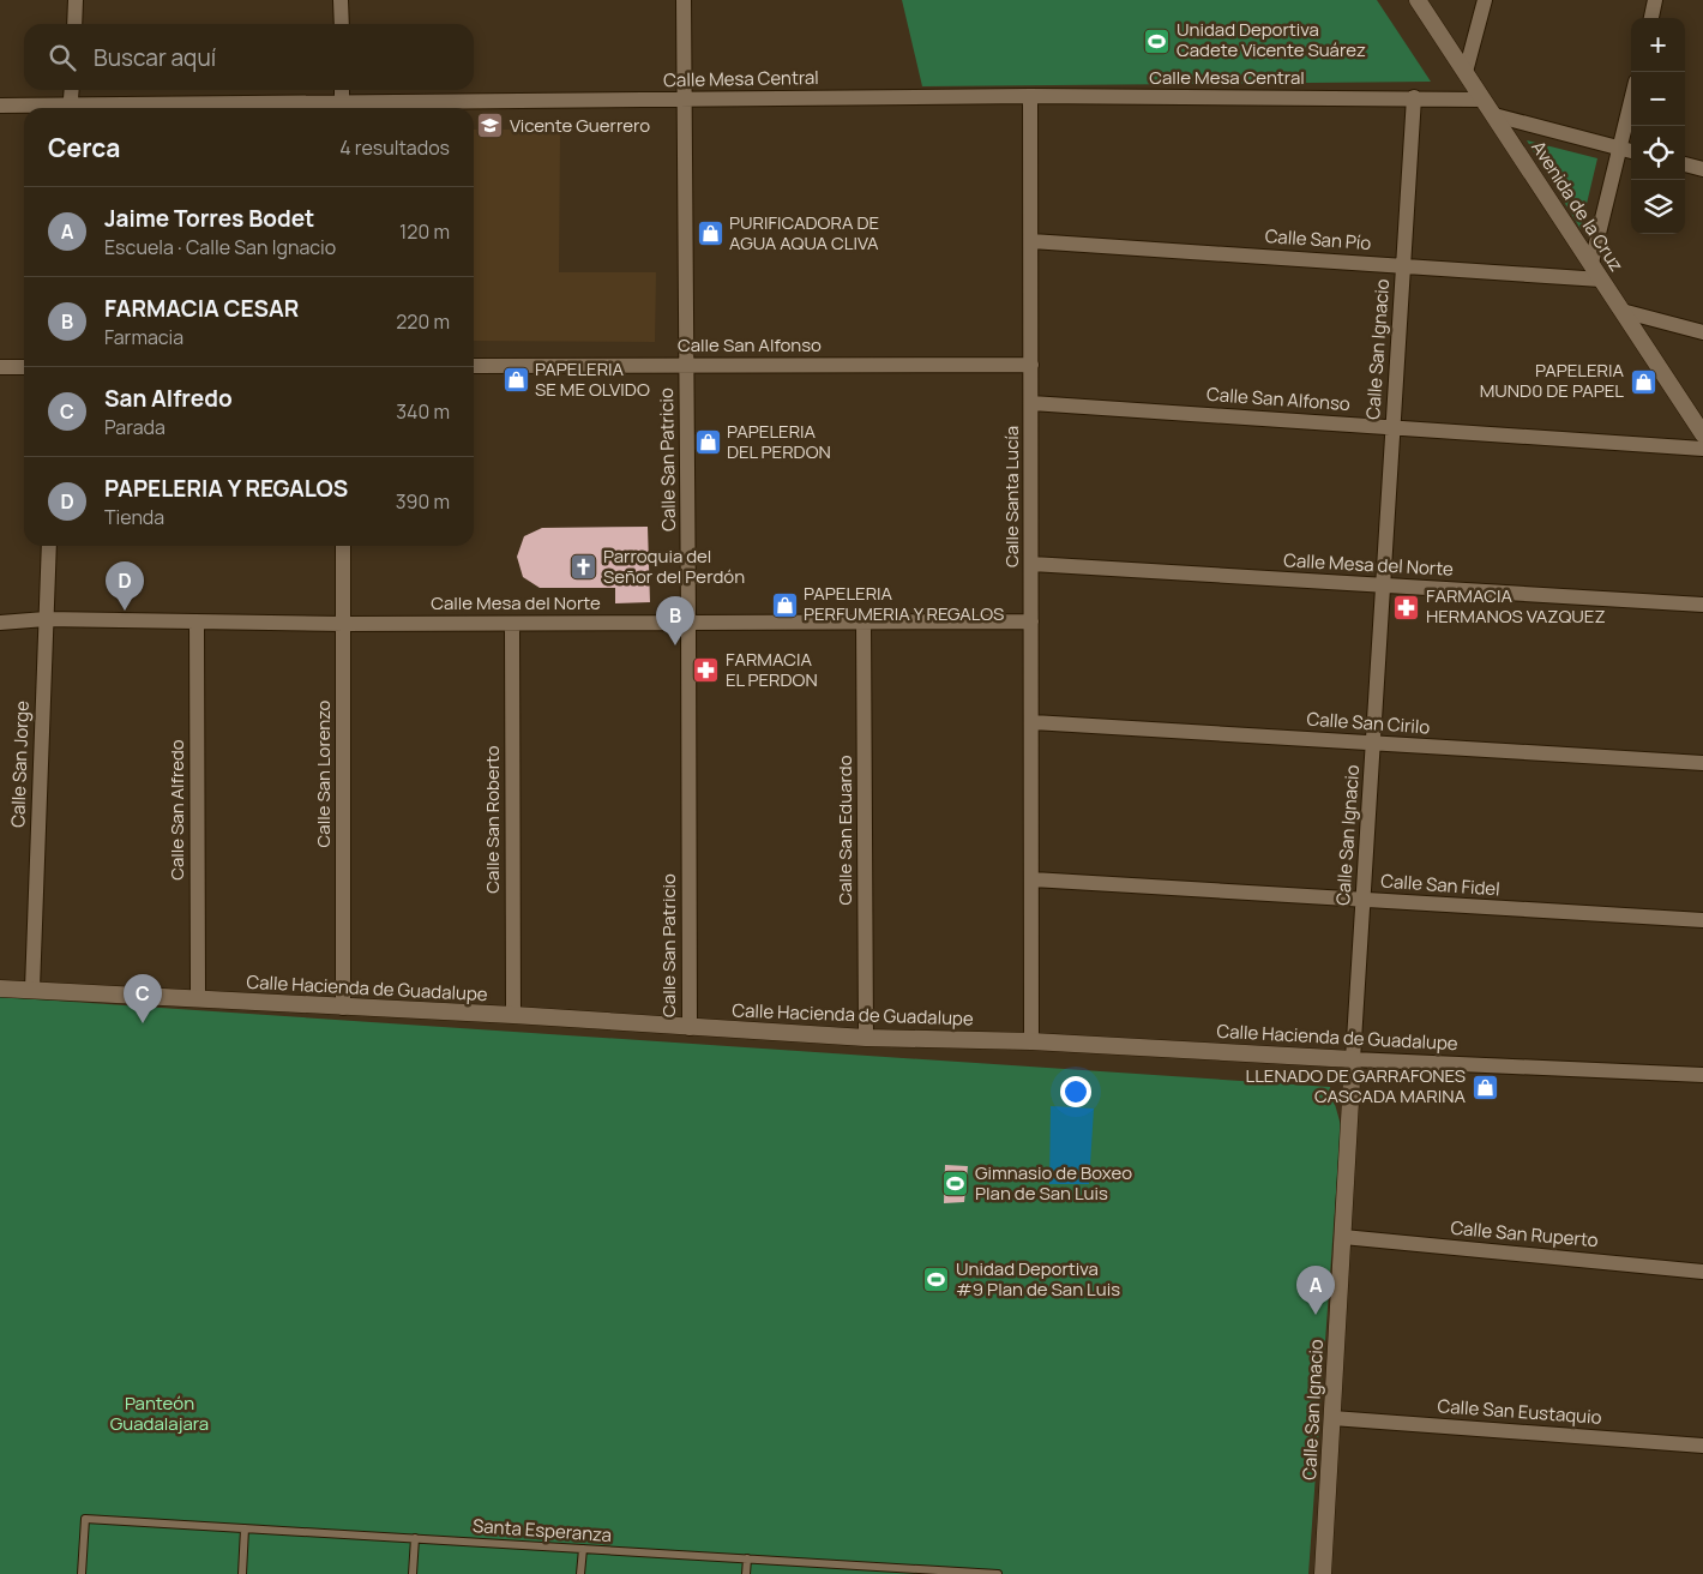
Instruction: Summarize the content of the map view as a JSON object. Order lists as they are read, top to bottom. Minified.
{"streets":{"street":["Calle Mesa Central","Avenida de la Cruz","Calle San Pío","Calle San Alfonso","Calle San Ignacio","Calle San Patricio","Calle Santa Lucía","Calle Mesa del Norte","Calle San Cirilo","Calle San Jorge","Calle San Lorenzo","Calle San Alfredo","Calle San Roberto","Calle San Eduardo","Calle San Fidel","Calle Hacienda de Guadalupe","Calle San Ruperto","Calle San Eustaquio"],"lane":["Santa Esperanza"]},"crossings":[["Calle Mesa Central","Avenida de la Cruz"],["Calle Mesa Central","Calle San Ignacio"],["Calle Mesa Central","Calle San Patricio"],["Calle Mesa Central","Calle Santa Lucía"],["Avenida de la Cruz","Calle San Pío"],["Calle San Pío","Calle San Ignacio"],["Calle San Pío","Calle Santa Lucía"],["Calle San Alfonso","Calle San Ignacio"],["Calle San Alfonso","Calle San Patricio"],["Calle San Alfonso","Calle Santa Lucía"],["Calle San Ignacio","Calle Mesa del Norte"],["Calle San Ignacio","Calle San Cirilo"],["Calle San Ignacio","Calle San Fidel"],["Calle San Ignacio","Calle Hacienda de Guadalupe"],["Calle San Ignacio","Calle San Ruperto"],["Calle San Ignacio","Calle San Eustaquio"],["Calle San Patricio","Calle Mesa del Norte"],["Calle San Patricio","Calle Hacienda de Guadalupe"],["Calle Santa Lucía","Calle Mesa del Norte"],["Calle Santa Lucía","Calle San Cirilo"],["Calle Santa Lucía","Calle San Fidel"],["Calle Santa Lucía","Calle Hacienda de Guadalupe"],["Calle Mesa del Norte","Calle San Jorge"],["Calle Mesa del Norte","Calle San Lorenzo"],["Calle Mesa del Norte","Calle San Alfredo"],["Calle Mesa del Norte","Calle San Roberto"],["Calle Mesa del Norte","Calle San Eduardo"],["Calle San Jorge","Calle Hacienda de Guadalupe"],["Calle San Lorenzo","Calle Hacienda de Guadalupe"],["Calle San Alfredo","Calle Hacienda de Guadalupe"],["Calle San Roberto","Calle Hacienda de Guadalupe"],["Calle San Eduardo","Calle Hacienda de Guadalupe"]],"parks":["Panteón Guadalajara"],"places":{"sports":["Unidad Deportiva Cadete Vicente Suárez","Gimnasio de Boxeo Plan de San Luis","Unidad Deportiva #9 Plan de San Luis"],"school or university":["Vicente Guerrero"],"shop":["PURIFICADORA DE AGUA AQUA CLIVA","PAPELERIA SE ME OLVIDO","PAPELERIA MUND0 DE PAPEL","PAPELERIA DEL PERDON","PAPELERIA PERFUMERIA Y REGALOS","LLENADO DE GARRAFONES CASCADA MARINA"],"church":["Parroquia del Señor del Perdón"],"pharmacy":["FARMACIA HERMANOS VAZQUEZ","FARMACIA EL PERDON"]},"page":{"map_buttons":["+","−"],"search":"Buscar aquí","heading":["Cerca","4 resultados"],"list":[{"mark":"A","name":"Jaime Torres Bodet","note":"Escuela · Calle San Ignacio","value":"120 m"},{"mark":"B","name":"FARMACIA CESAR","note":"Farmacia","value":"220 m"},{"mark":"C","name":"San Alfredo","note":"Parada","value":"340 m"},{"mark":"D","name":"PAPELERIA Y REGALOS","note":"Tienda","value":"390 m"}],"pins":["D","B","C","A"]}}
